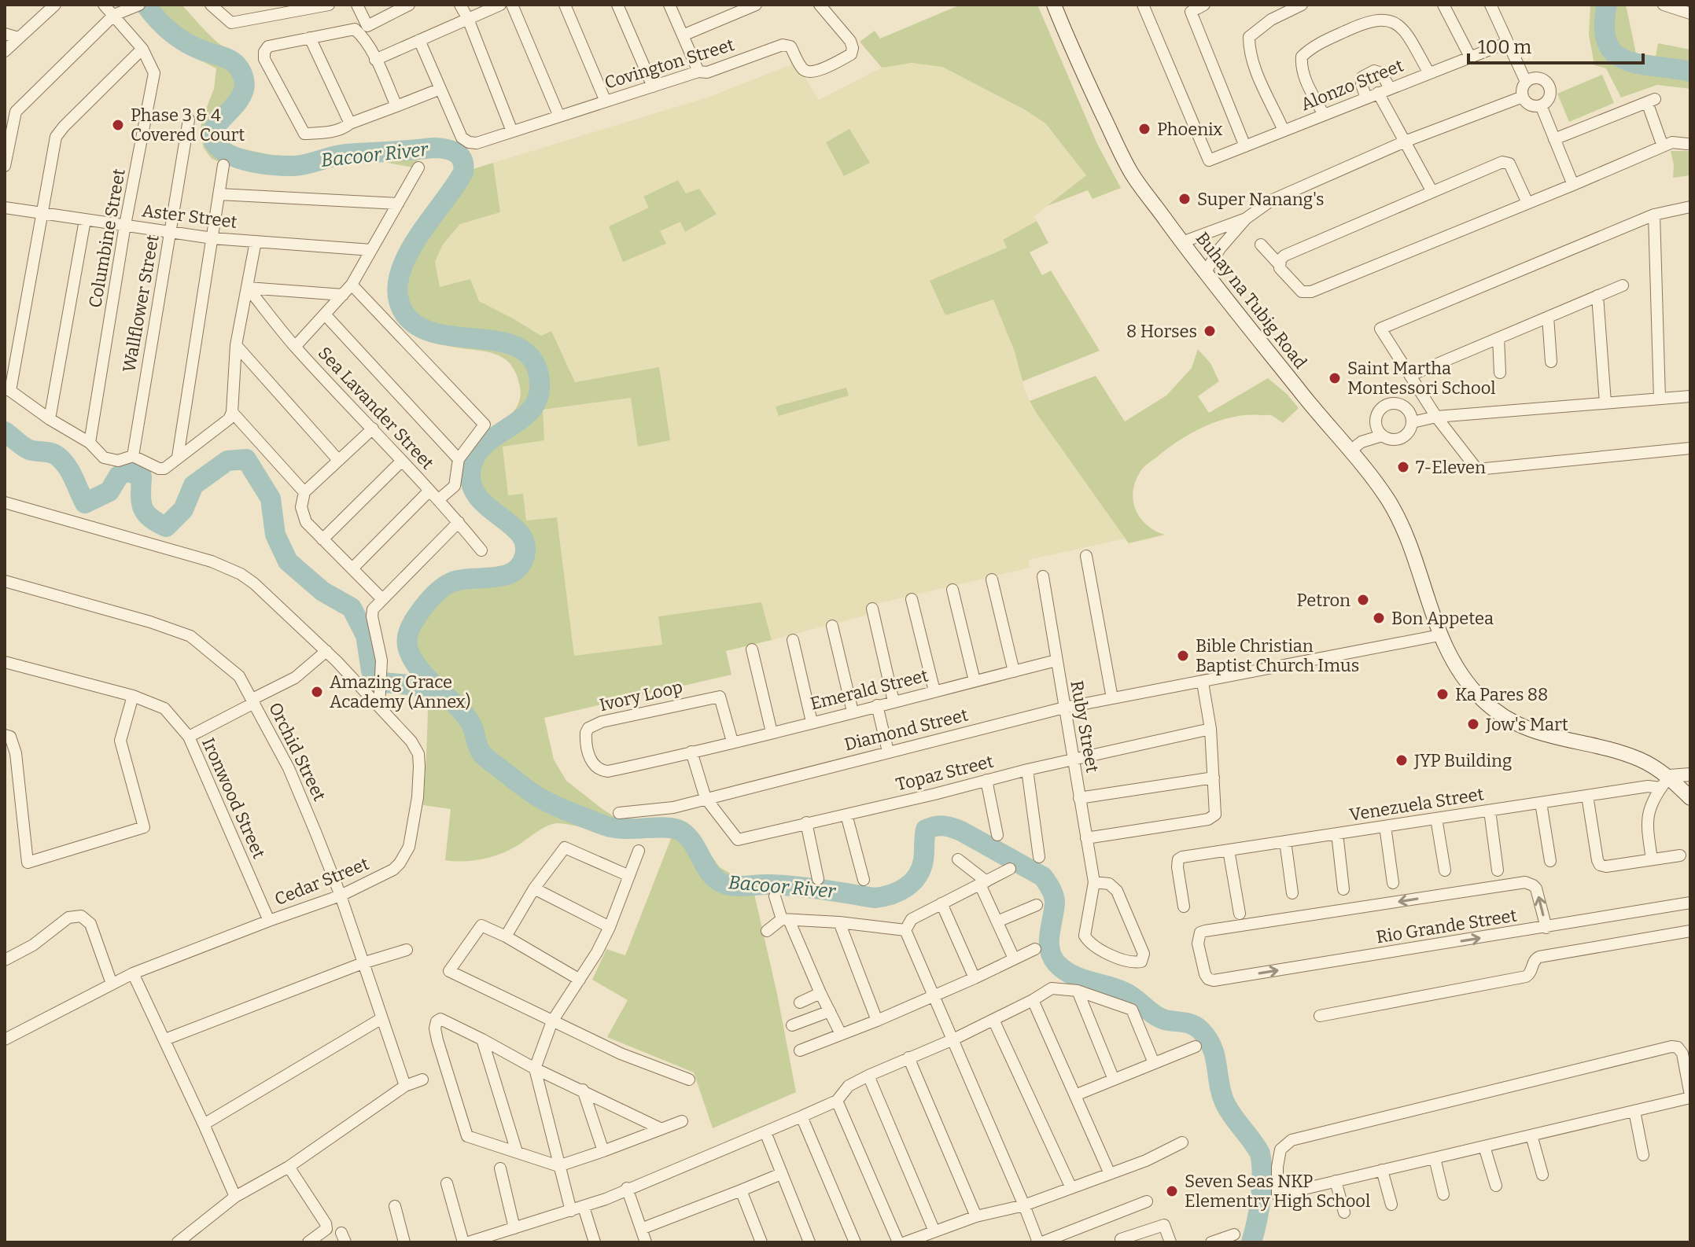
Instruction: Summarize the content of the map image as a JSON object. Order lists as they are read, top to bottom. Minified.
{"streets":{"main road":["Buhay na Tubig Road"],"street":["Covington Street","Alonzo Street","Aster Street","Columbine Street","Wallflower Street","Sea Lavander Street","Emerald Street","Ivory Loop","Ruby Street","Diamond Street","Orchid Street","Topaz Street","Ironwood Street","Venezuela Street","Cedar Street","Rio Grande Street"]},"crossings":[["Aster Street","Columbine Street"],["Aster Street","Wallflower Street"],["Buhay na Tubig Road","Diamond Street"],["Buhay na Tubig Road","Venezuela Street"],["Emerald Street","Ivory Loop"],["Emerald Street","Ruby Street"],["Ruby Street","Diamond Street"],["Ruby Street","Topaz Street"],["Diamond Street","Topaz Street"],["Orchid Street","Cedar Street"],["Ironwood Street","Cedar Street"]],"water":["Bacoor River"],"places":["Phase 3 & 4 Covered Court","Phoenix","Super Nanang's","8 Horses","Saint Martha Montessori School","7-Eleven","Petron","Bon Appetea","Bible Christian Baptist Church Imus","Amazing Grace Academy (Annex)","Ka Pares 88","Jow's Mart","JYP Building","Seven Seas NKP Elementry High School"],"scale_bar":"100 m"}
